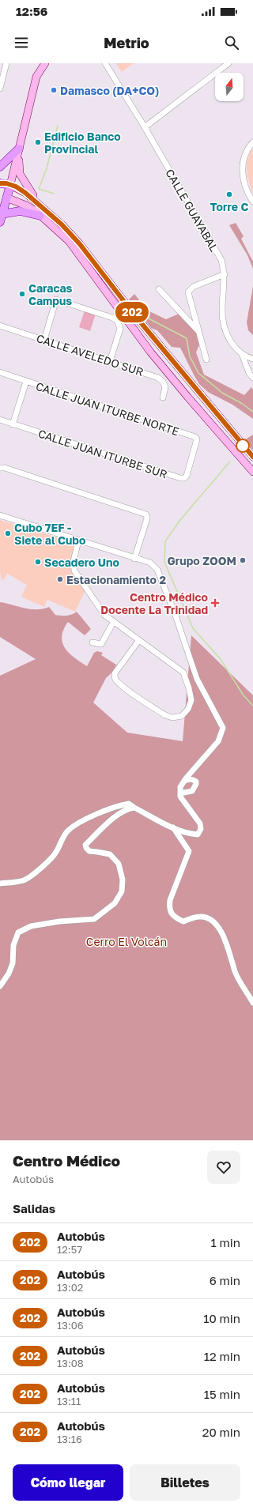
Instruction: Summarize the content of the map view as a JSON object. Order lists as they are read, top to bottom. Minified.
{"streets":{"street":["CALLE GUAYABAL","CALLE AVELEDO SUR","CALLE JUAN ITURBE NORTE","CALLE JUAN ITURBE SUR"]},"crossings":[["CALLE JUAN ITURBE NORTE","CALLE JUAN ITURBE SUR"]],"parks":["Cerro El Volcán"],"places":{"other":["Damasco (DA+CO)","Edificio Banco Provincial","Torre C","Caracas Campus","Cubo 7EF - Siete al Cubo","Grupo ZOOM","Secadero Uno","Estacionamiento 2"],"health":["Centro Médico Docente La Trinidad"]},"lines":["bus line 202"],"north":"top","page":{"status":"12:56","header":"Metrio","on_map":"202","heading":[["Centro Médico","Autobús"],"Salidas"],"list":[{"mark":"202","name":"Autobús","note":"12:57","value":"1 min"},{"mark":"202","name":"Autobús","note":"13:02","value":"6 min"},{"mark":"202","name":"Autobús","note":"13:06","value":"10 min"},{"mark":"202","name":"Autobús","note":"13:08","value":"12 min"},{"mark":"202","name":"Autobús","note":"13:11","value":"15 min"},{"mark":"202","name":"Autobús","note":"13:16","value":"20 min"}],"buttons":["Cómo llegar","Billetes"]}}
